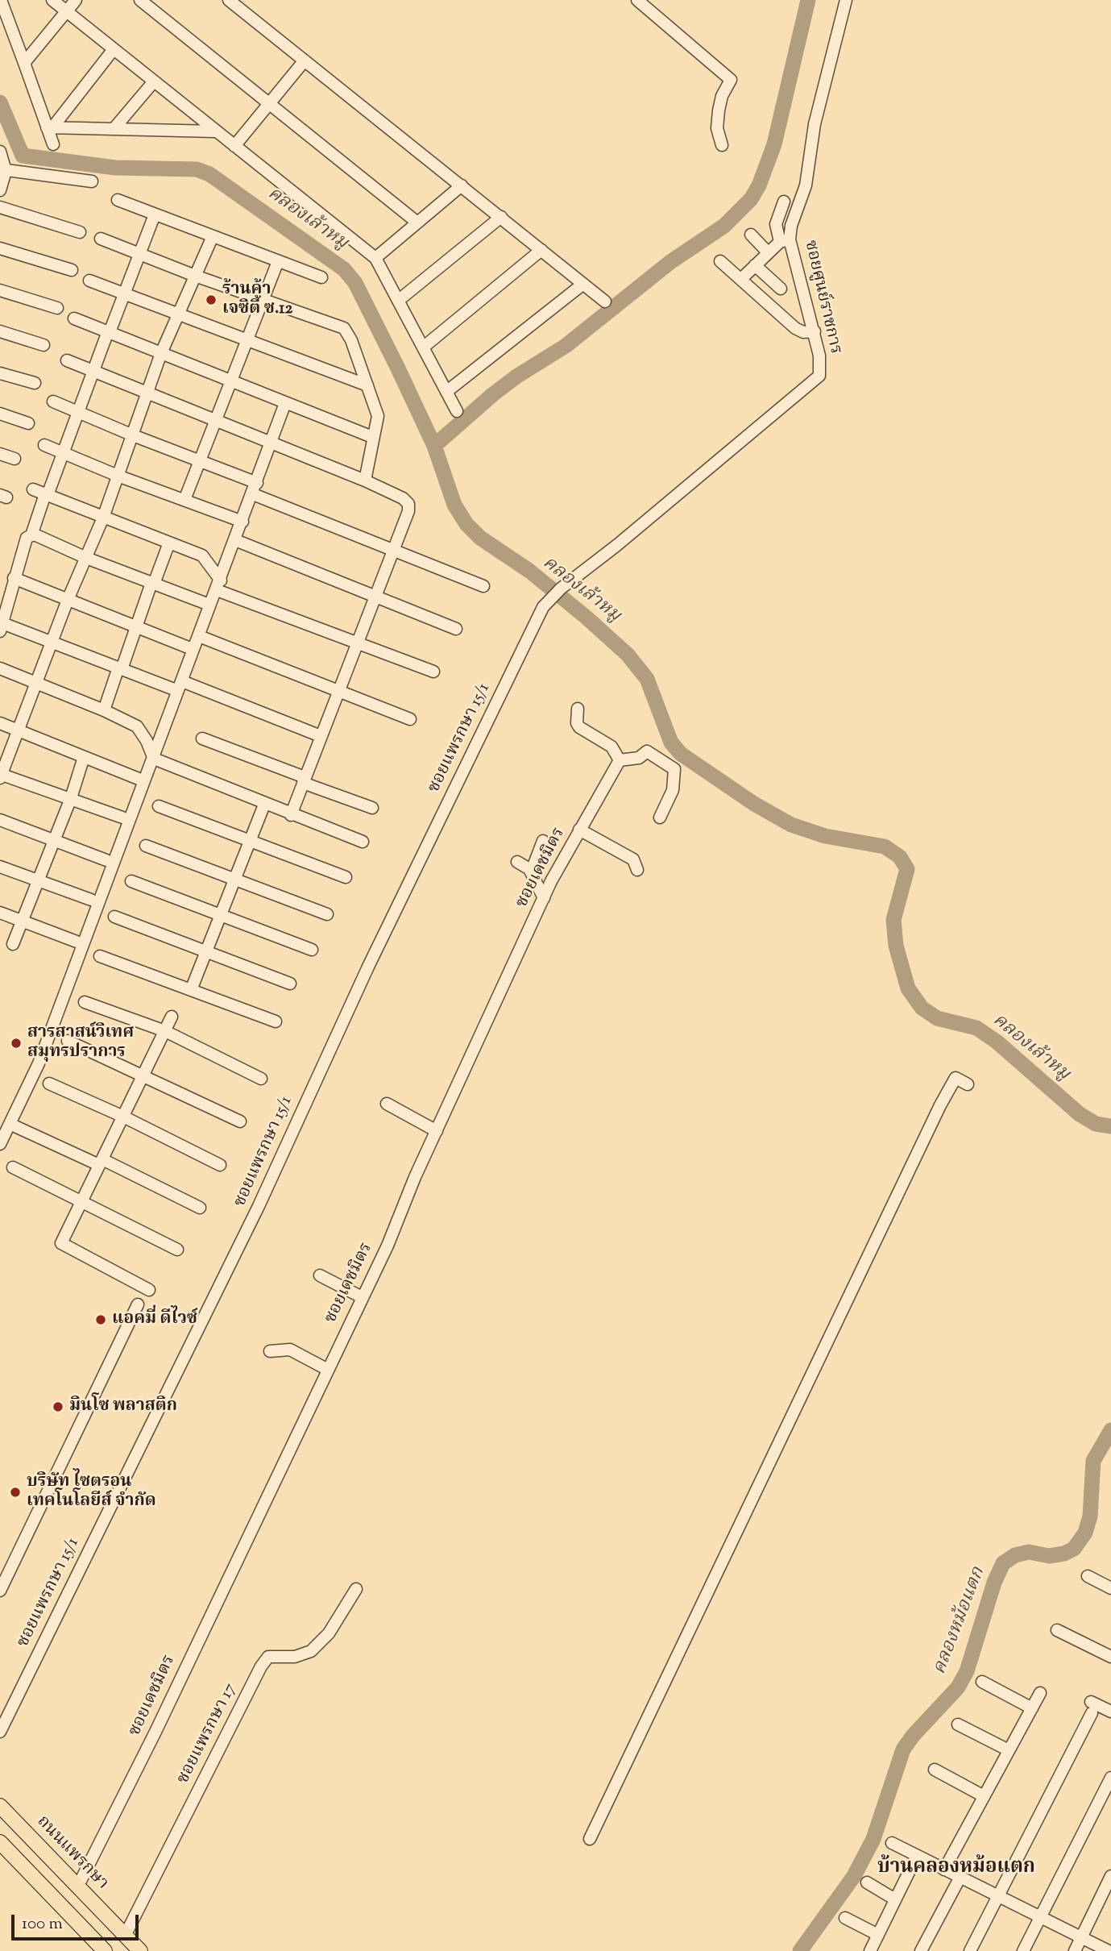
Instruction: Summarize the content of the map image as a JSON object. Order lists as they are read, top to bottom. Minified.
{"streets":{"main road":["ถนนแพรกษา"],"street":["ซอยศูนย์ราชการ","ซอยแพรกษา 15/1","ซอยเดชมิตร","ซอยแพรกษา 17"]},"crossings":[["ซอยศูนย์ราชการ","ซอยแพรกษา 15/1"],["ซอยเดชมิตร","ถนนแพรกษา"],["ซอยแพรกษา 17","ถนนแพรกษา"]],"districts":["บ้านคลองหม้อแตก"],"water":["คลองเล้าหมู","คลองหม้อแตก"],"places":["ร้านค้า เจซิตี้ ซ.12","สารสาสน์วิเทศ สมุทรปราการ","แอคมี่ ดีไวซ์","มินโซ พลาสติก","บริษัท ไซตรอน เทคโนโลยีส์ จำกัด"],"scale_bar":"100 m"}
